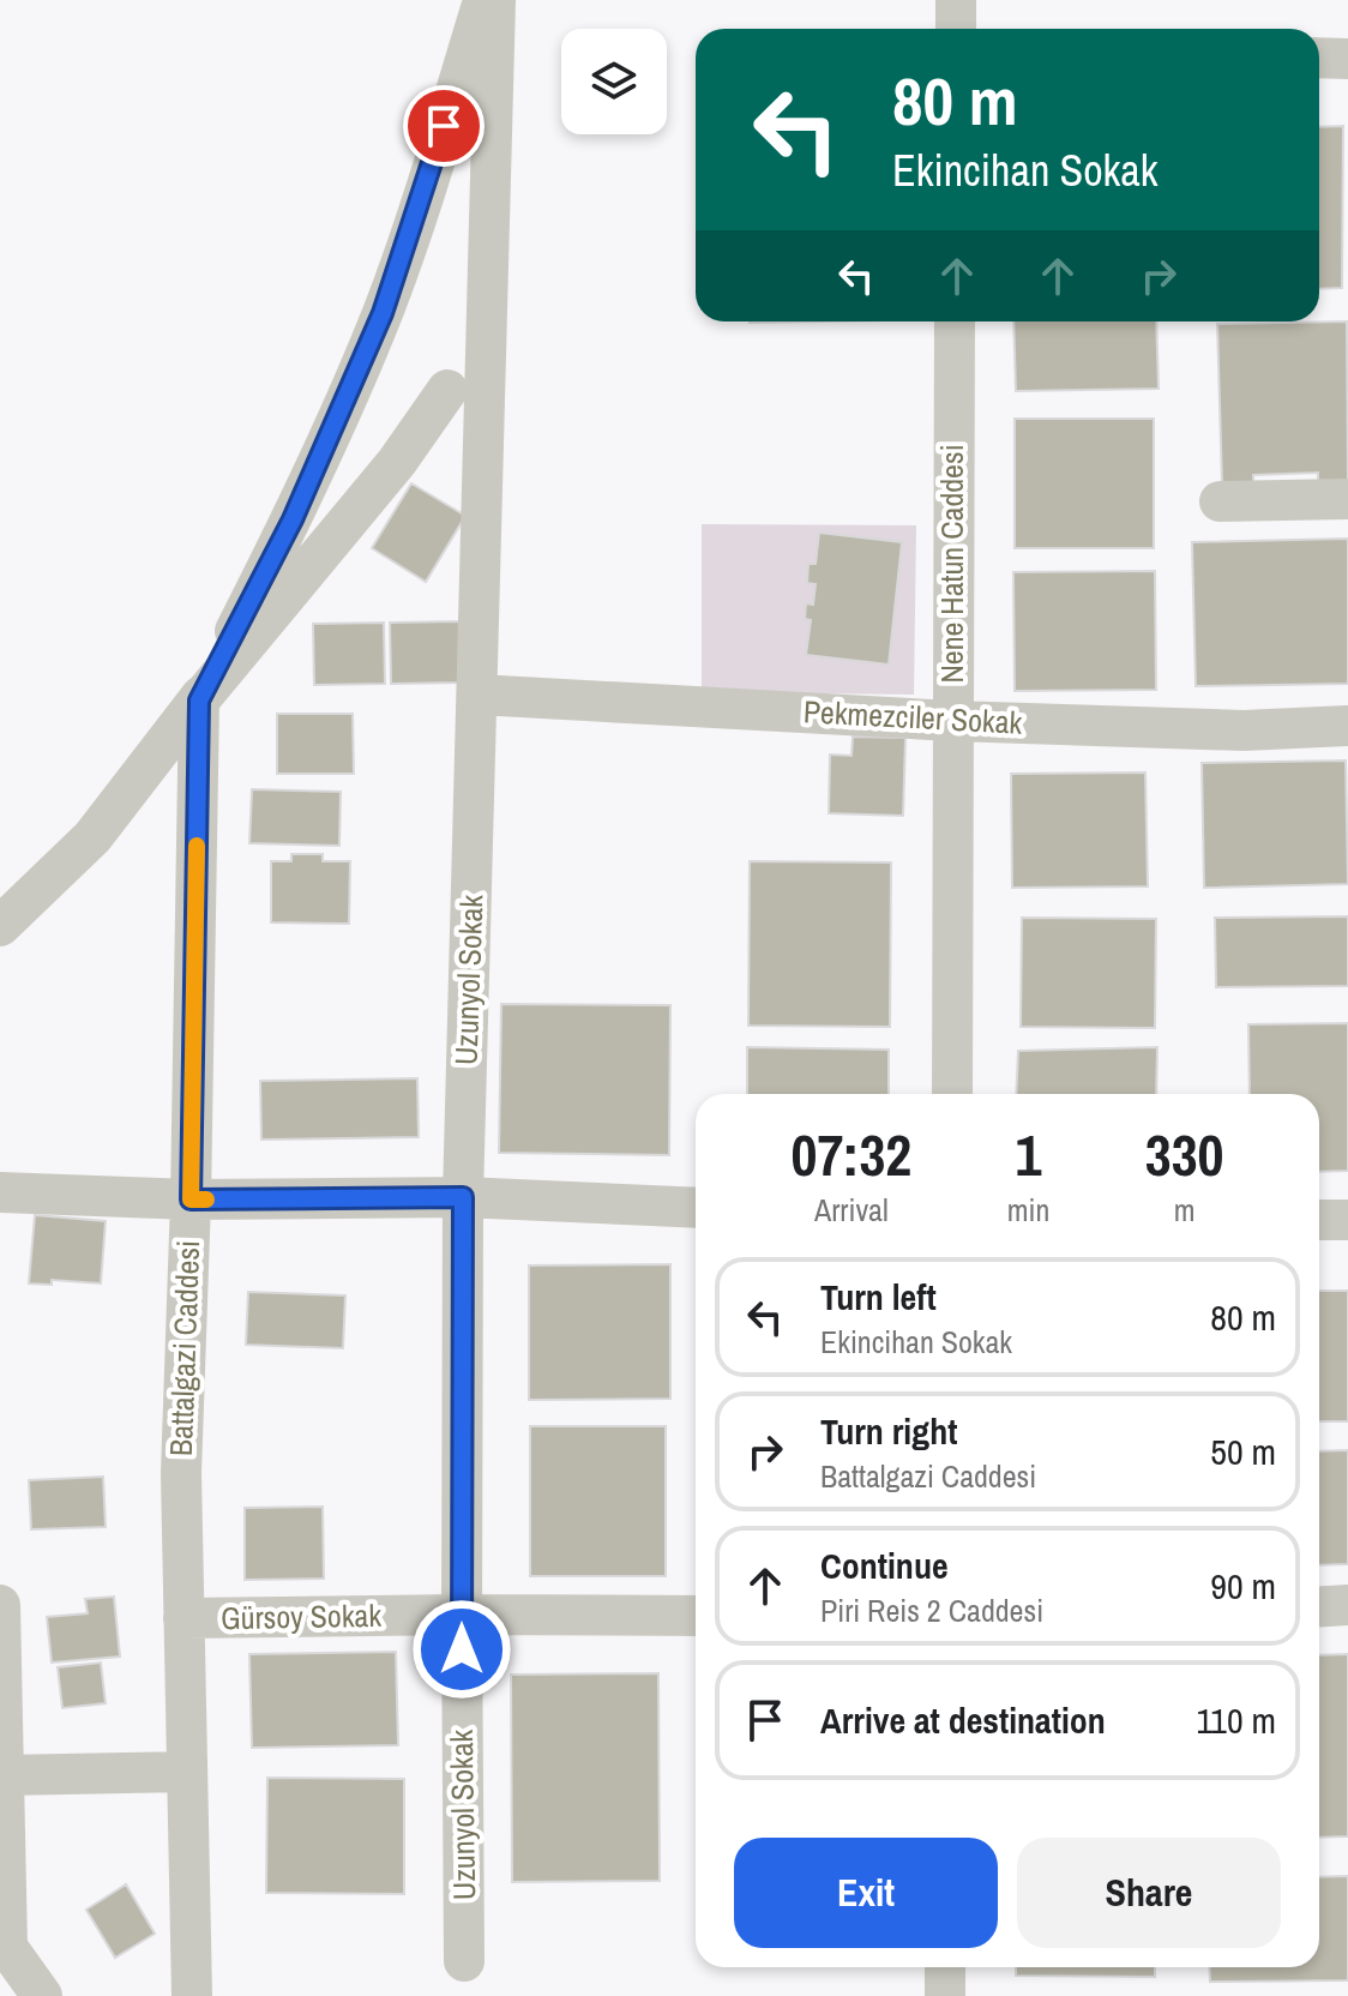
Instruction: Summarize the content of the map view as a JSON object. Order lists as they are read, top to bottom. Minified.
{"streets":{"street":["Nene Hatun Caddesi","Pekmezciler Sokak","Uzunyol Sokak","Battalgazi Caddesi","Gürsoy Sokak"]},"crossings":[["Nene Hatun Caddesi","Pekmezciler Sokak"],["Pekmezciler Sokak","Uzunyol Sokak"],["Uzunyol Sokak","Gürsoy Sokak"],["Battalgazi Caddesi","Gürsoy Sokak"]],"page":{"turn":["80 m","Ekincihan Sokak"],"eta":["07:32","Arrival","1","min","330","m"],"list":[{"name":"Turn left","note":"Ekincihan Sokak","value":"80 m"},{"name":"Turn right","note":"Battalgazi Caddesi","value":"50 m"},{"name":"Continue","note":"Piri Reis 2 Caddesi","value":"90 m"},{"name":"Arrive at destination","value":"110 m"}],"buttons":["Exit","Share"]}}
